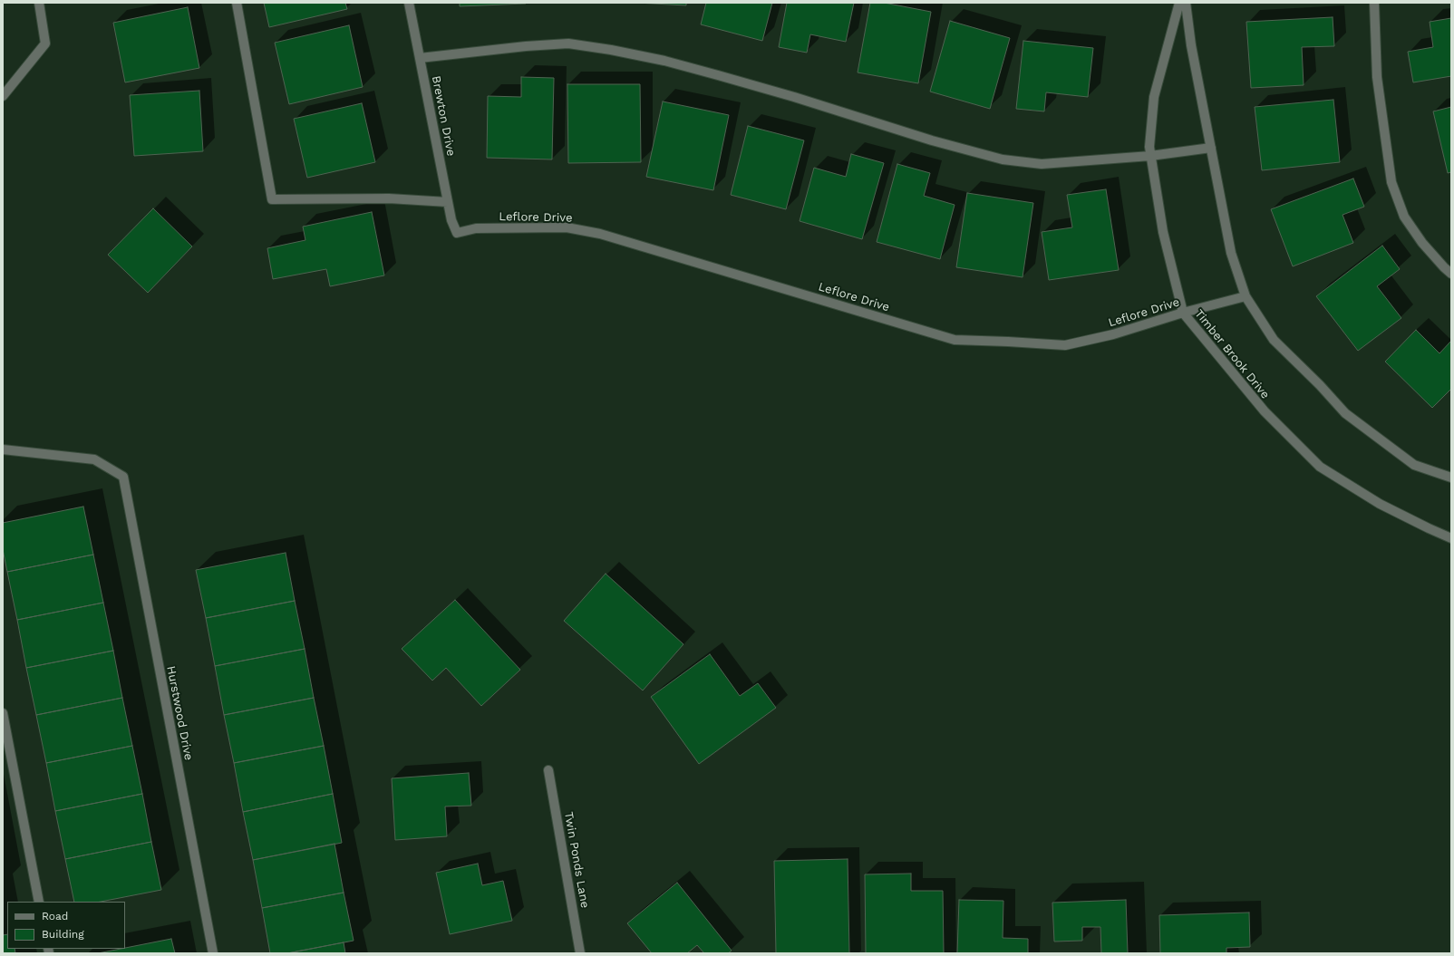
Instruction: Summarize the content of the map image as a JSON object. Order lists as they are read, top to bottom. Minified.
{"streets":{"street":["Brewton Drive","Leflore Drive","Timber Brook Drive","Hurstwood Drive","Twin Ponds Lane"]},"crossings":[["Brewton Drive","Leflore Drive"],["Leflore Drive","Timber Brook Drive"]],"legend":["Road","Building"]}
